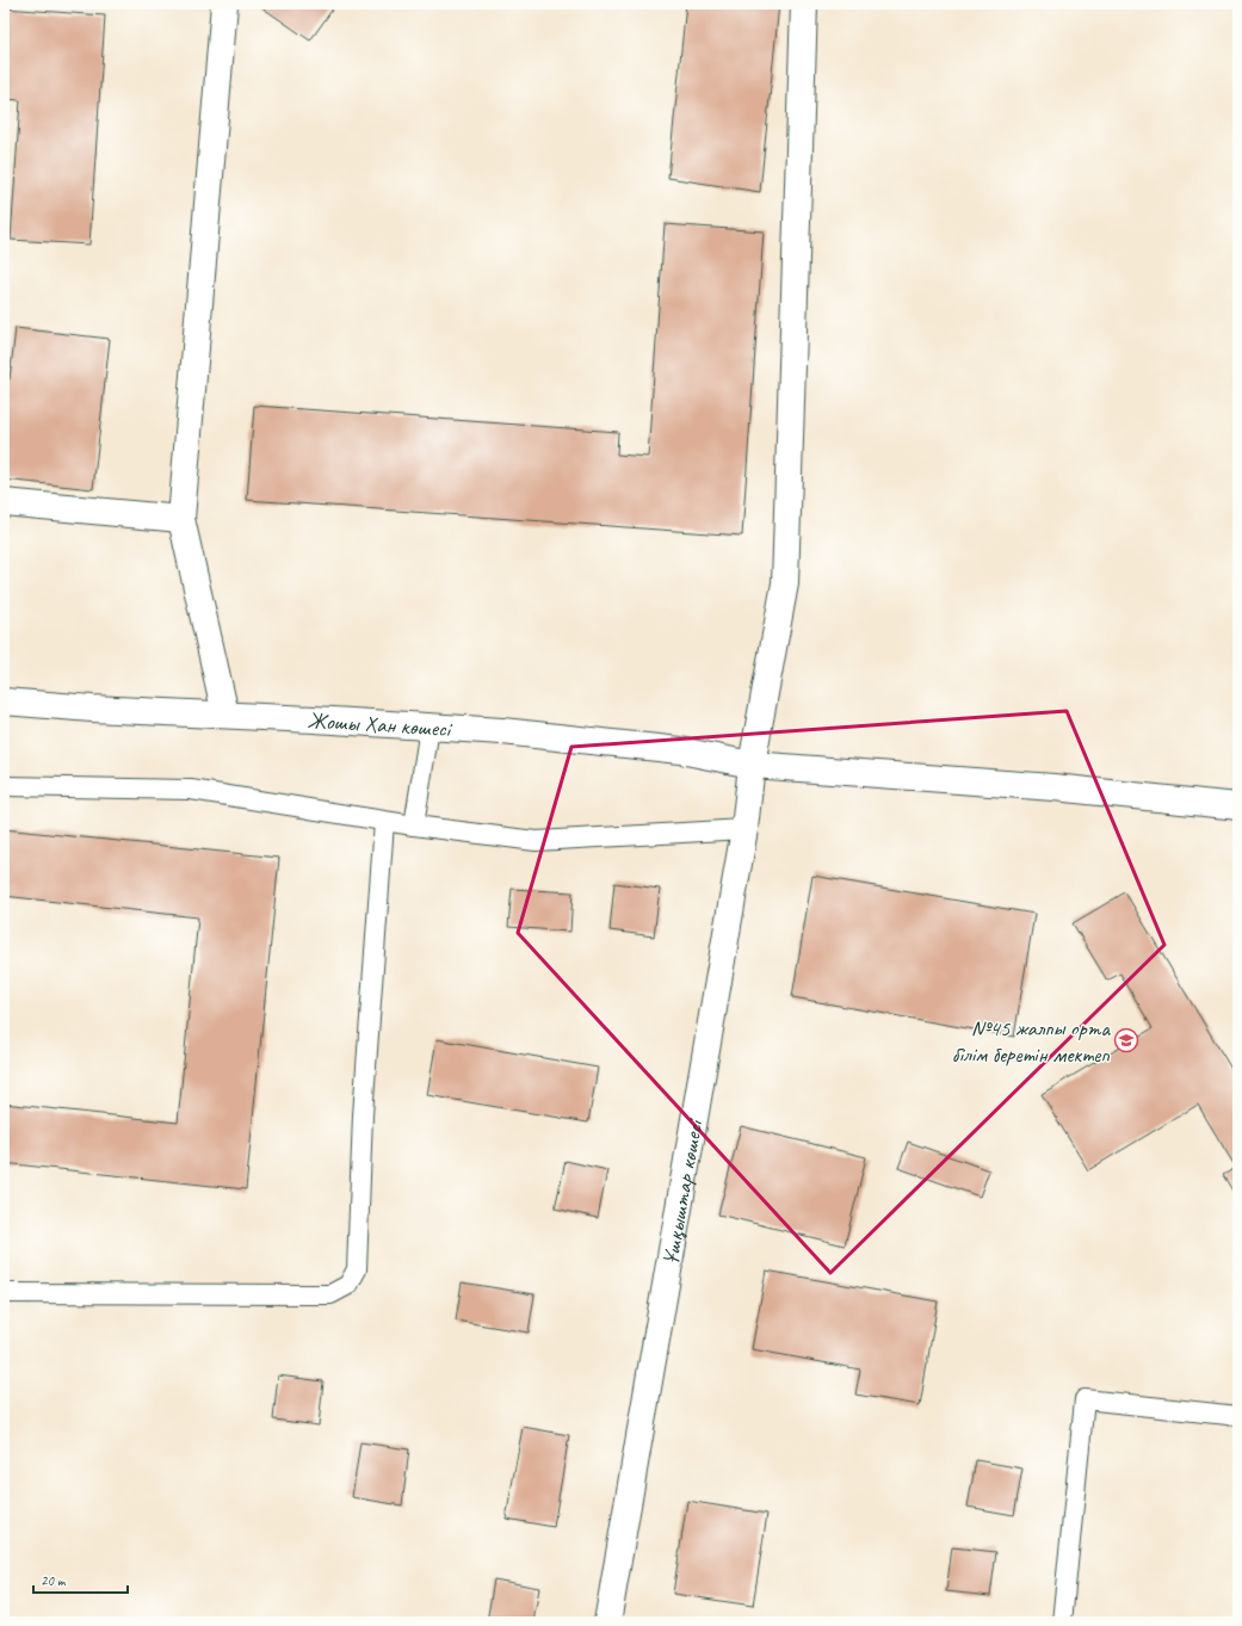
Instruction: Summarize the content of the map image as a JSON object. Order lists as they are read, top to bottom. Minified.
{"streets":{"street":["Жошы Хан көшесі","Ұшқыштар көшесі"]},"crossings":[["Жошы Хан көшесі","Ұшқыштар көшесі"]],"places":{"school or university":["№45 жалпы орта білім беретін мектеп"]},"scale_bar":"20 m"}
